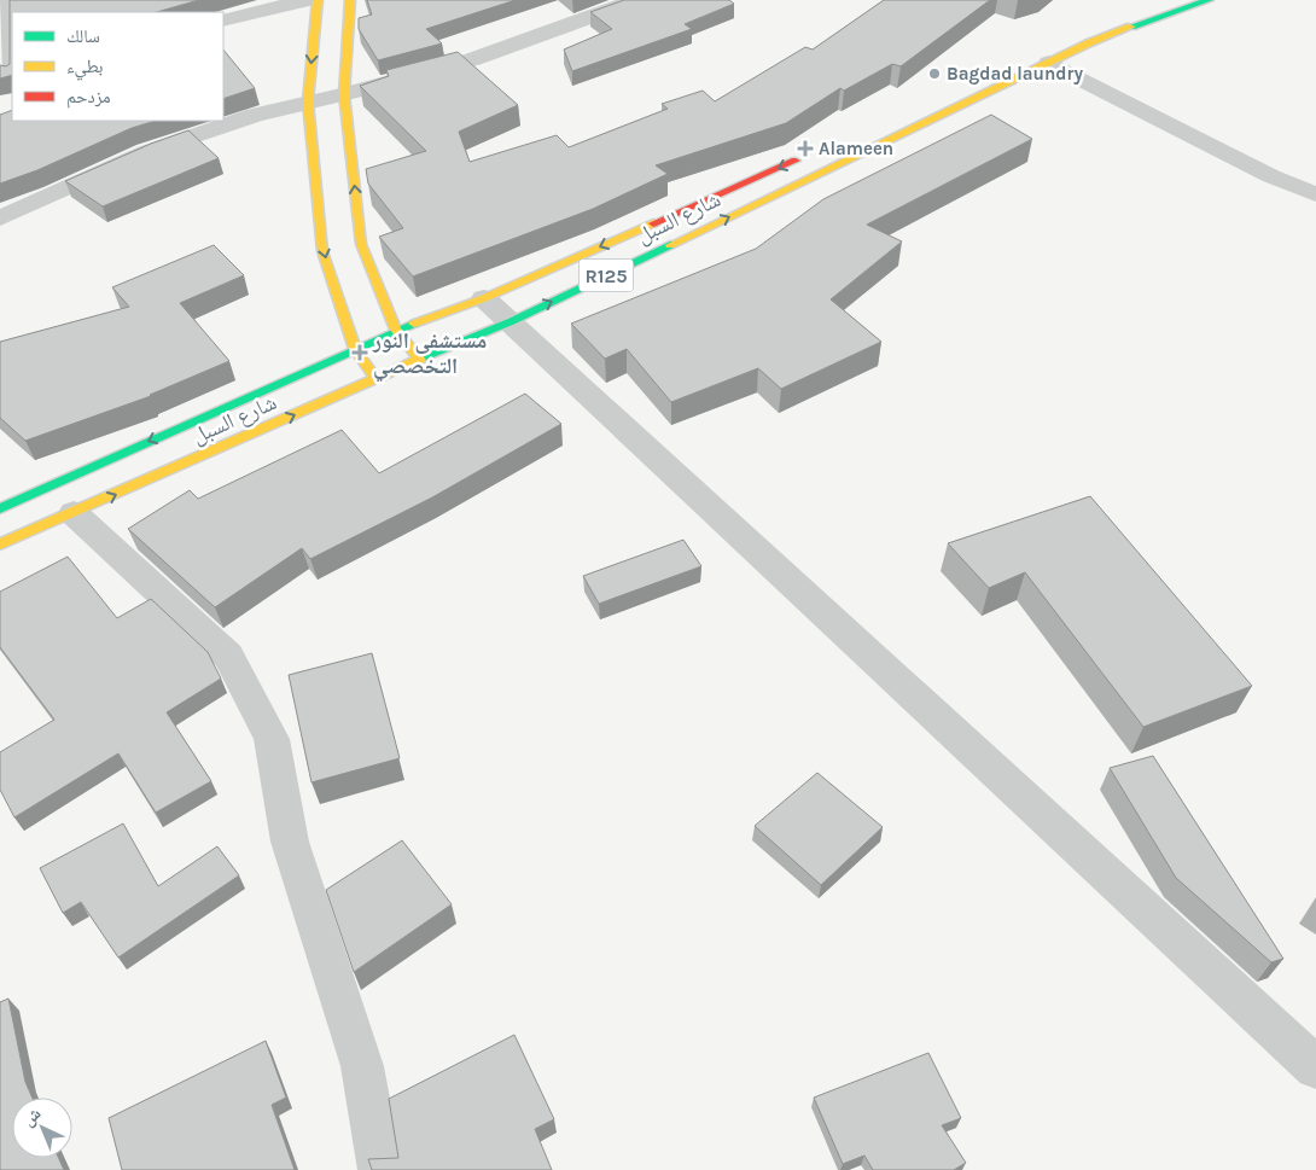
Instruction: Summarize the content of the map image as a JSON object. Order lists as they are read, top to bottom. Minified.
{"streets":{"main road":["شارع السبل","R125"]},"places":{"other":["Bagdad laundry"],"health":["Alameen","مستشفى النور التخصصي"]},"legend":["سالك","بطيء","مزدحم"],"north":"top left"}
